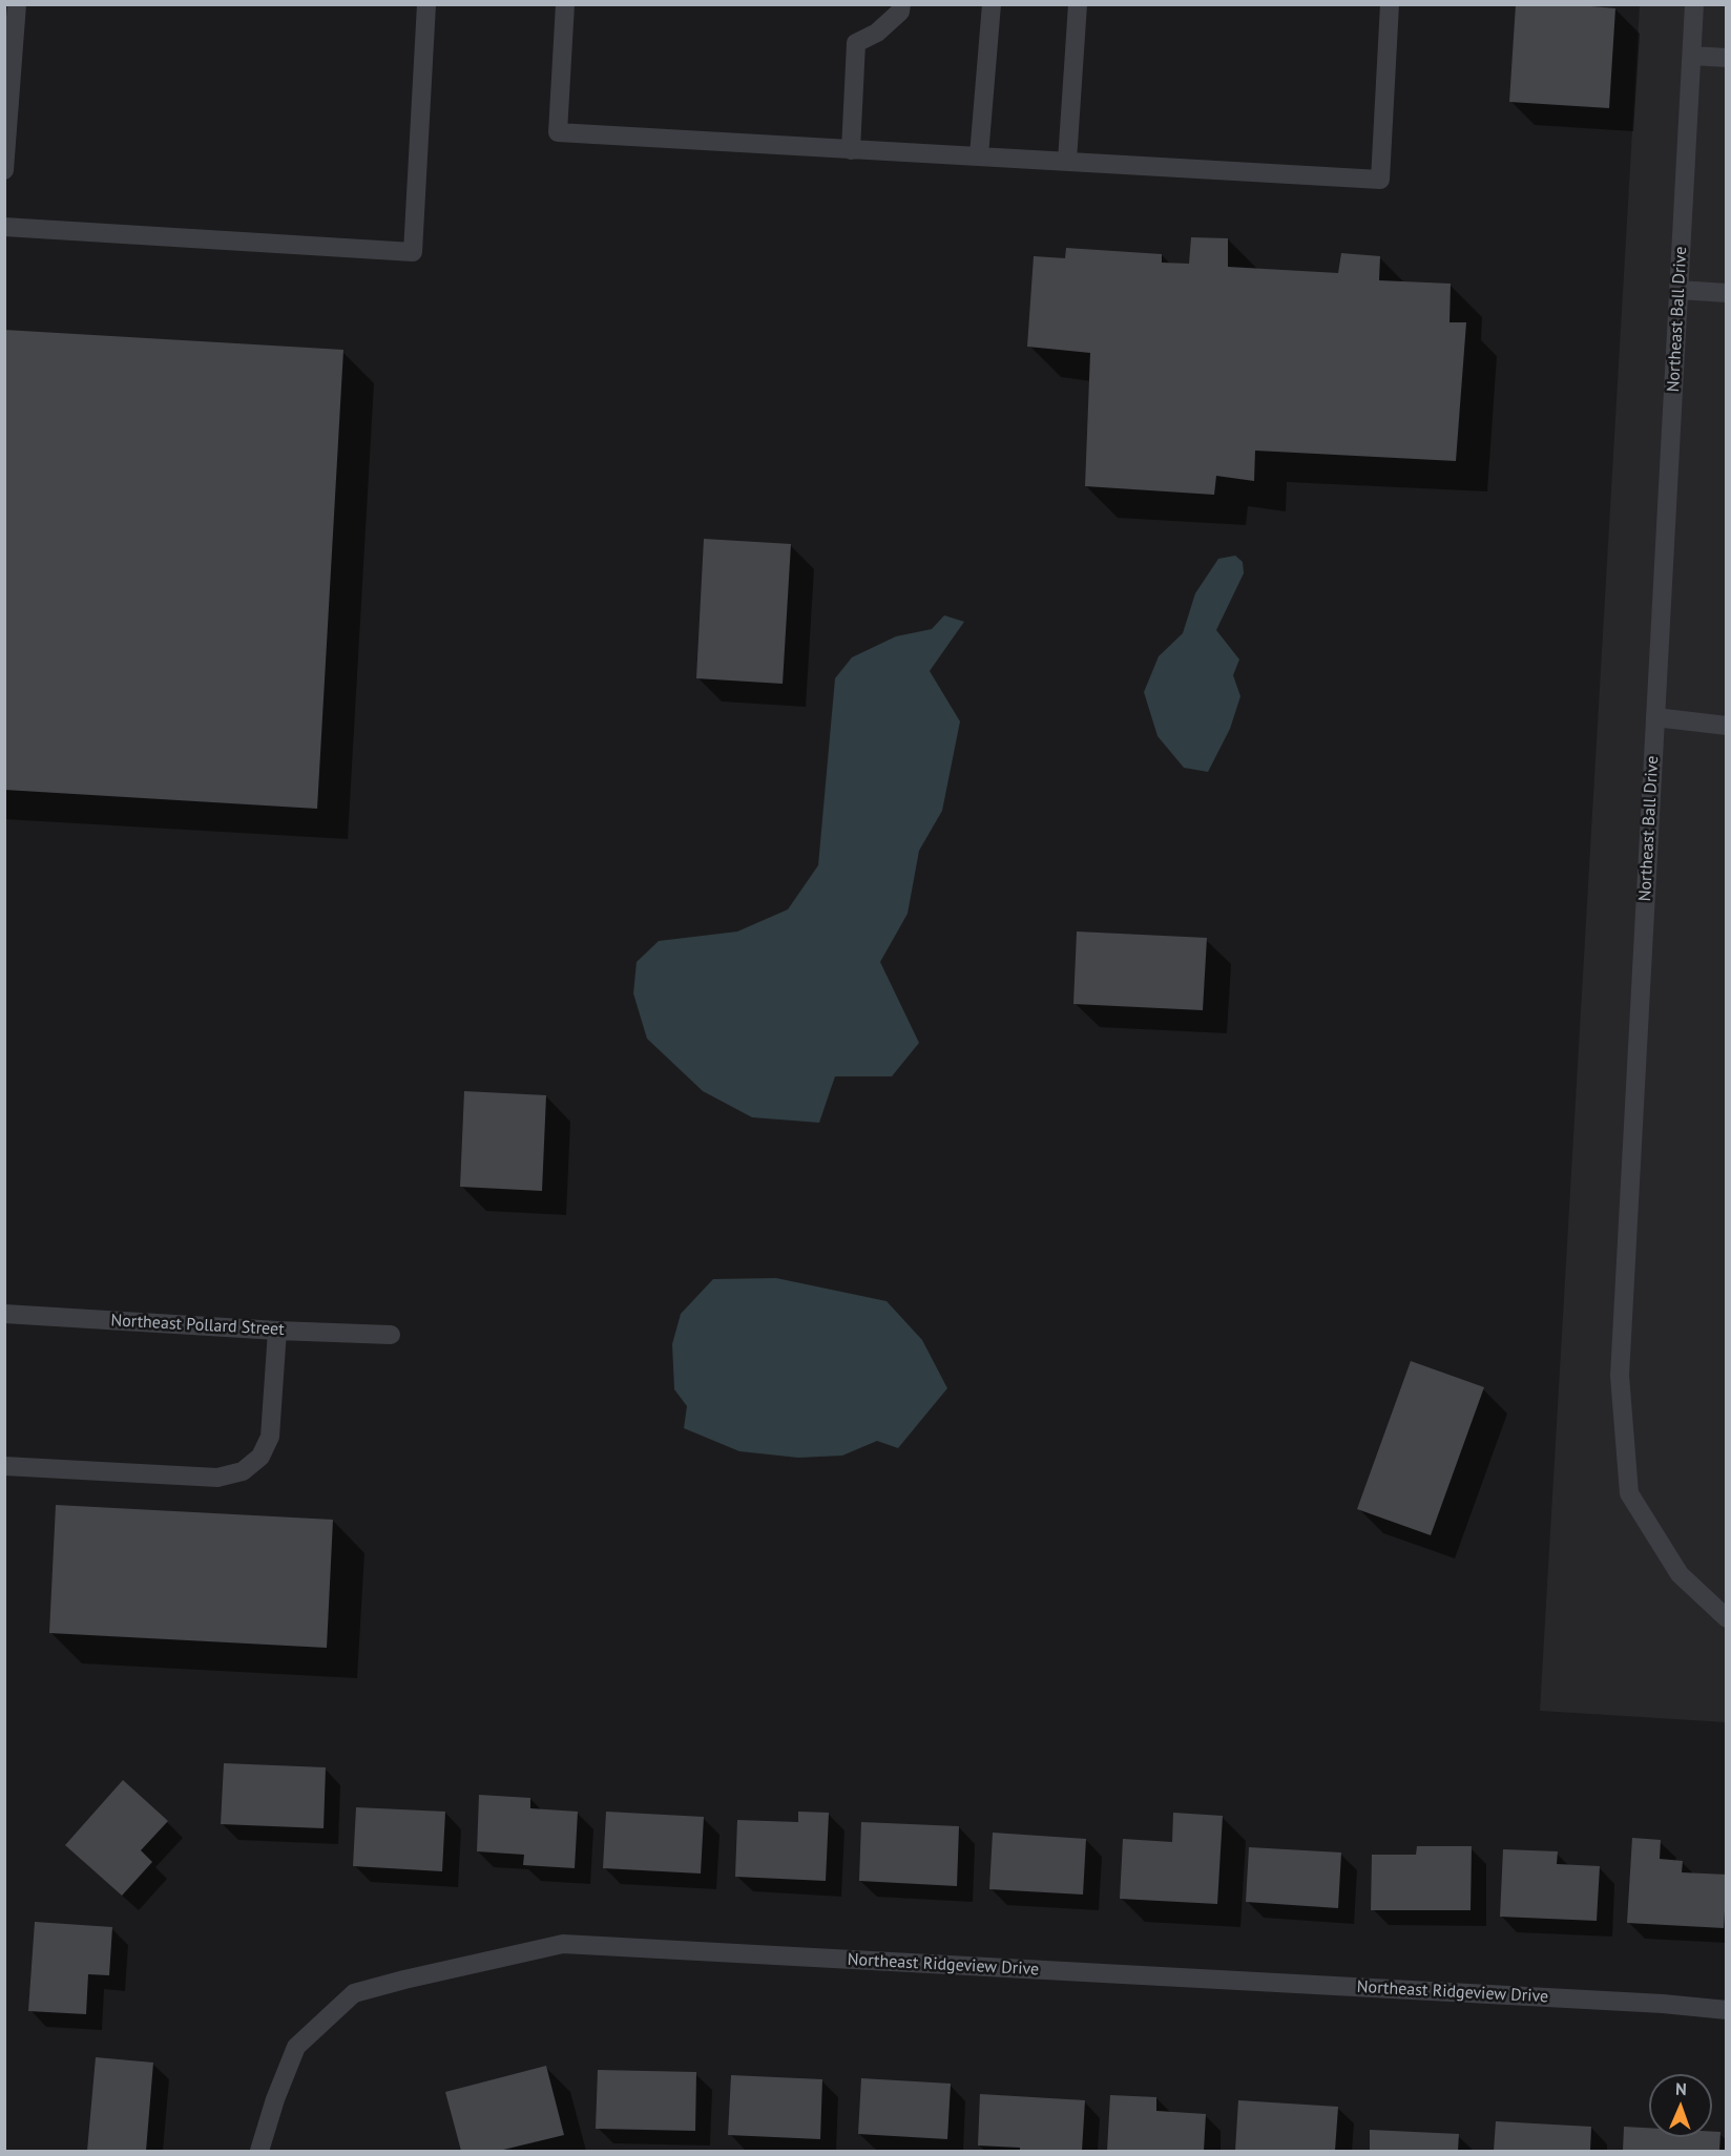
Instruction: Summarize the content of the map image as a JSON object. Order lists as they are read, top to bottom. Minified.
{"streets":{"street":["Northeast Ball Drive","Northeast Pollard Street","Northeast Ridgeview Drive"]},"north":"top"}
